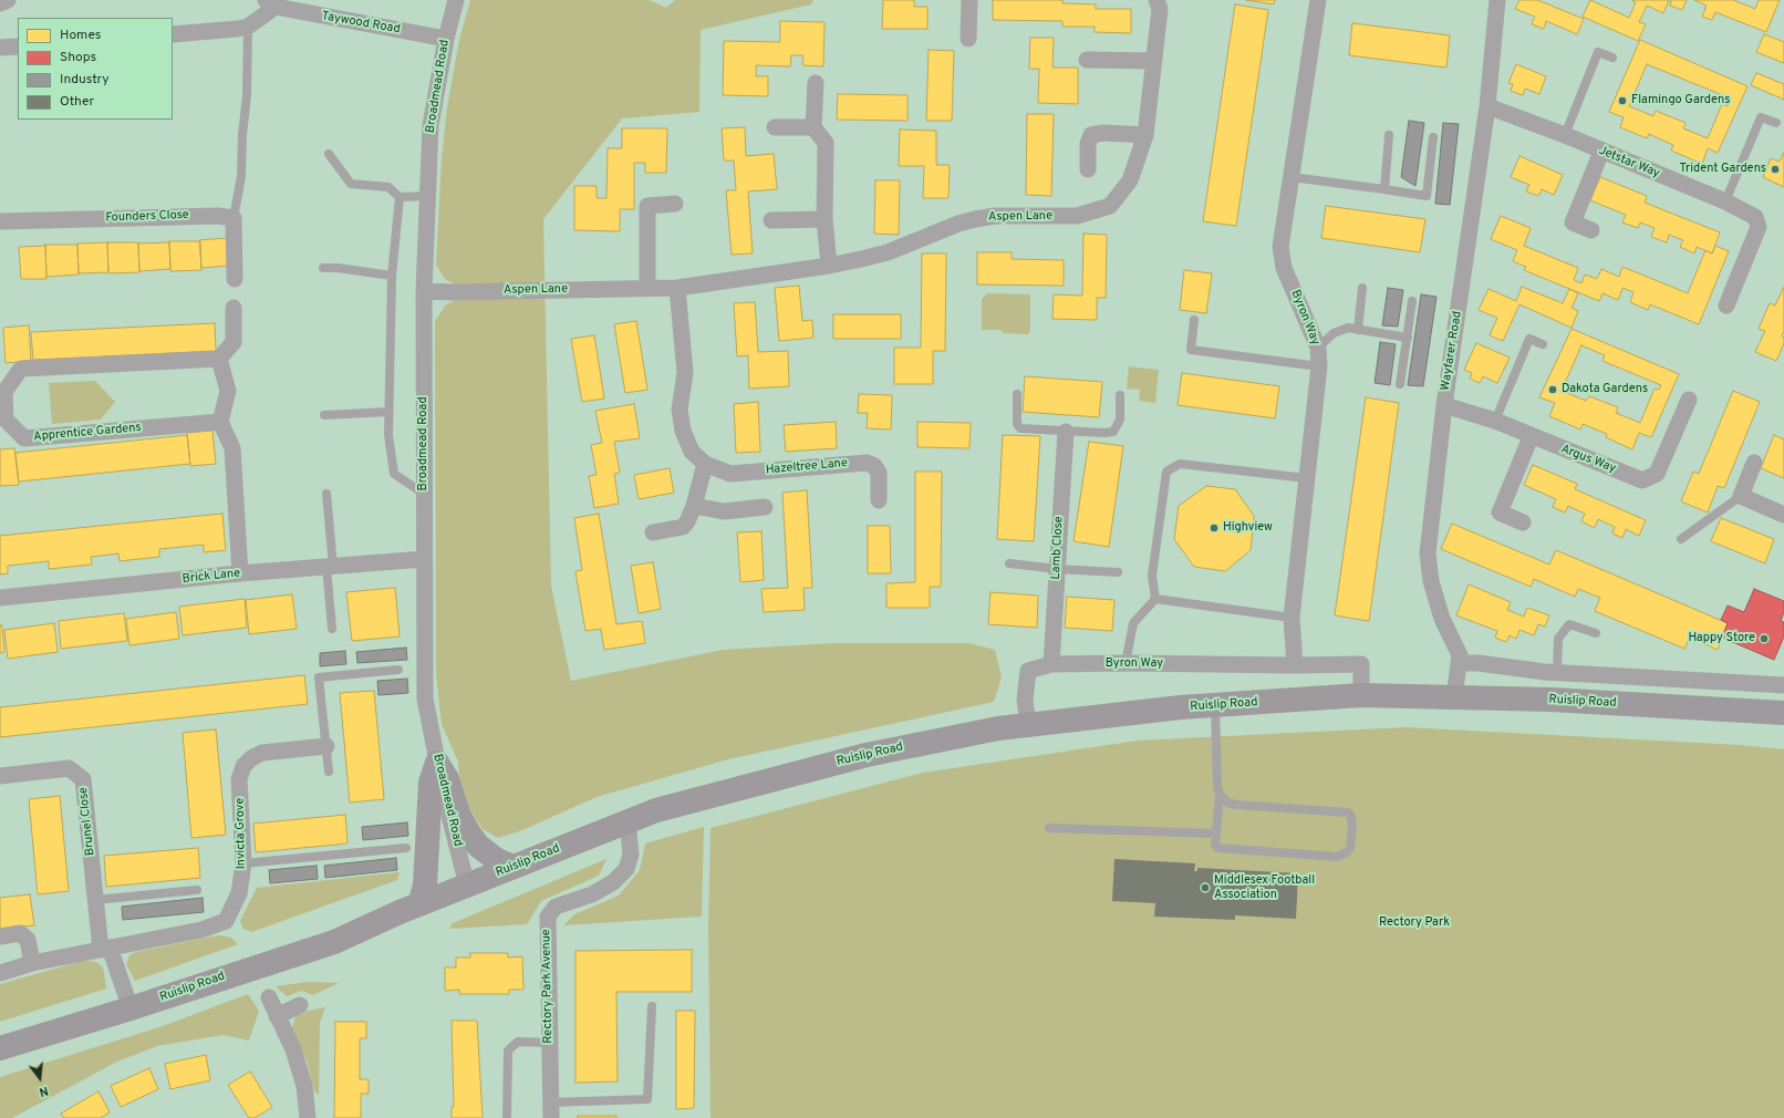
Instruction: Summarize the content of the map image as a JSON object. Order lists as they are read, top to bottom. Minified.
{"streets":{"main road":["Ruislip Road"],"street":["Taywood Road","Broadmead Road","Jetstar Way","Founders Close","Aspen Lane","Byron Way","Wayfarer Road","Apprentice Gardens","Argus Way","Hazeltree Lane","Lamb Close","Brick Lane","Brunel Close","Invicta Grove","Rectory Park Avenue"]},"crossings":[["Taywood Road","Broadmead Road"],["Broadmead Road","Aspen Lane"],["Broadmead Road","Brick Lane"],["Broadmead Road","Ruislip Road"],["Jetstar Way","Wayfarer Road"],["Aspen Lane","Hazeltree Lane"],["Byron Way","Lamb Close"],["Byron Way","Ruislip Road"],["Wayfarer Road","Argus Way"],["Wayfarer Road","Ruislip Road"],["Ruislip Road","Rectory Park Avenue"],["Brunel Close","Invicta Grove"]],"parks":["Rectory Park"],"places":["Flamingo Gardens","Trident Gardens","Dakota Gardens","Highview","Happy Store","Middlesex Football Association"],"legend":["Homes","Shops","Industry","Other"],"north":"bottom"}
